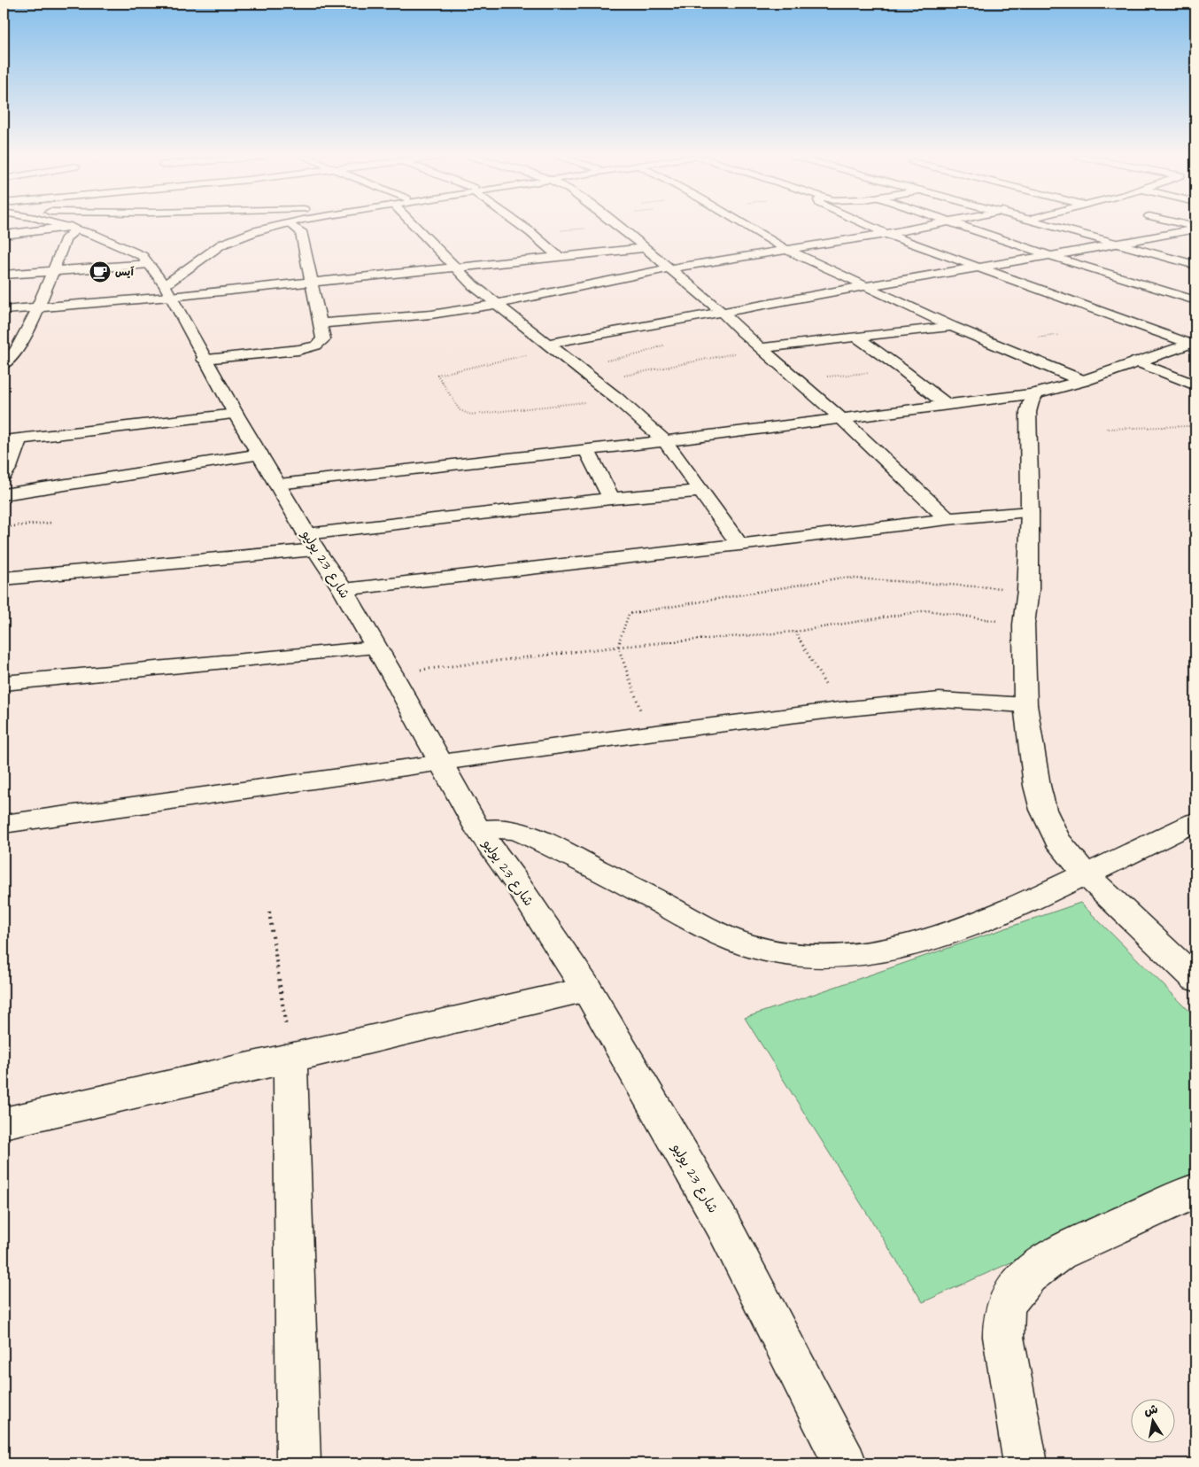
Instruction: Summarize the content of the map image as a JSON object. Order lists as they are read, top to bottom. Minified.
{"streets":{"street":["شارع 23 يوليو"]},"places":{"cafe":["آيس"]},"north":"top"}
